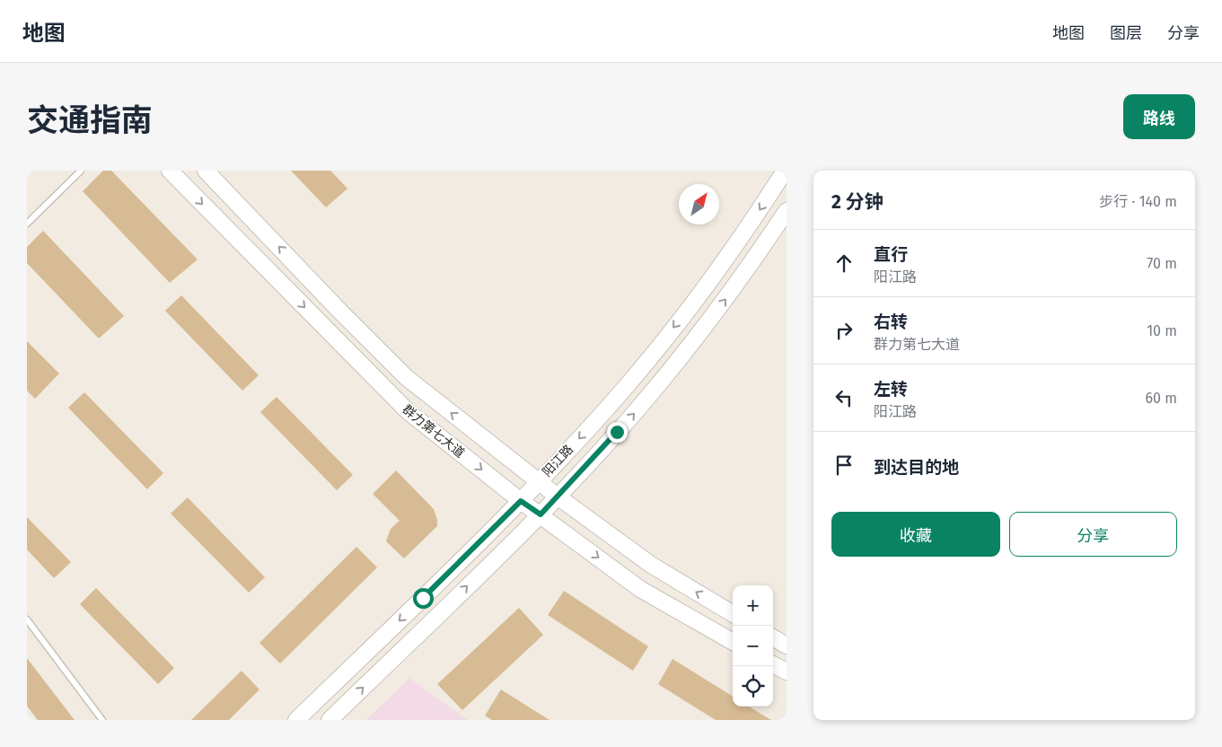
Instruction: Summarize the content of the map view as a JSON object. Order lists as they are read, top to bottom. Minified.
{"streets":{"main road":["群力第七大道","阳江路"]},"crossings":[["群力第七大道","阳江路"]],"north":"top right","page":{"header":"地图","nav":["地图","图层","分享"],"title":"交通指南","buttons":["路线",["收藏","分享"]],"heading":["2 分钟","步行 · 140 m"],"list":[["直行","阳江路","70 m"],["右转","群力第七大道","10 m"],["左转","阳江路","60 m"],"到达目的地"],"map_buttons":["+","−"]}}
